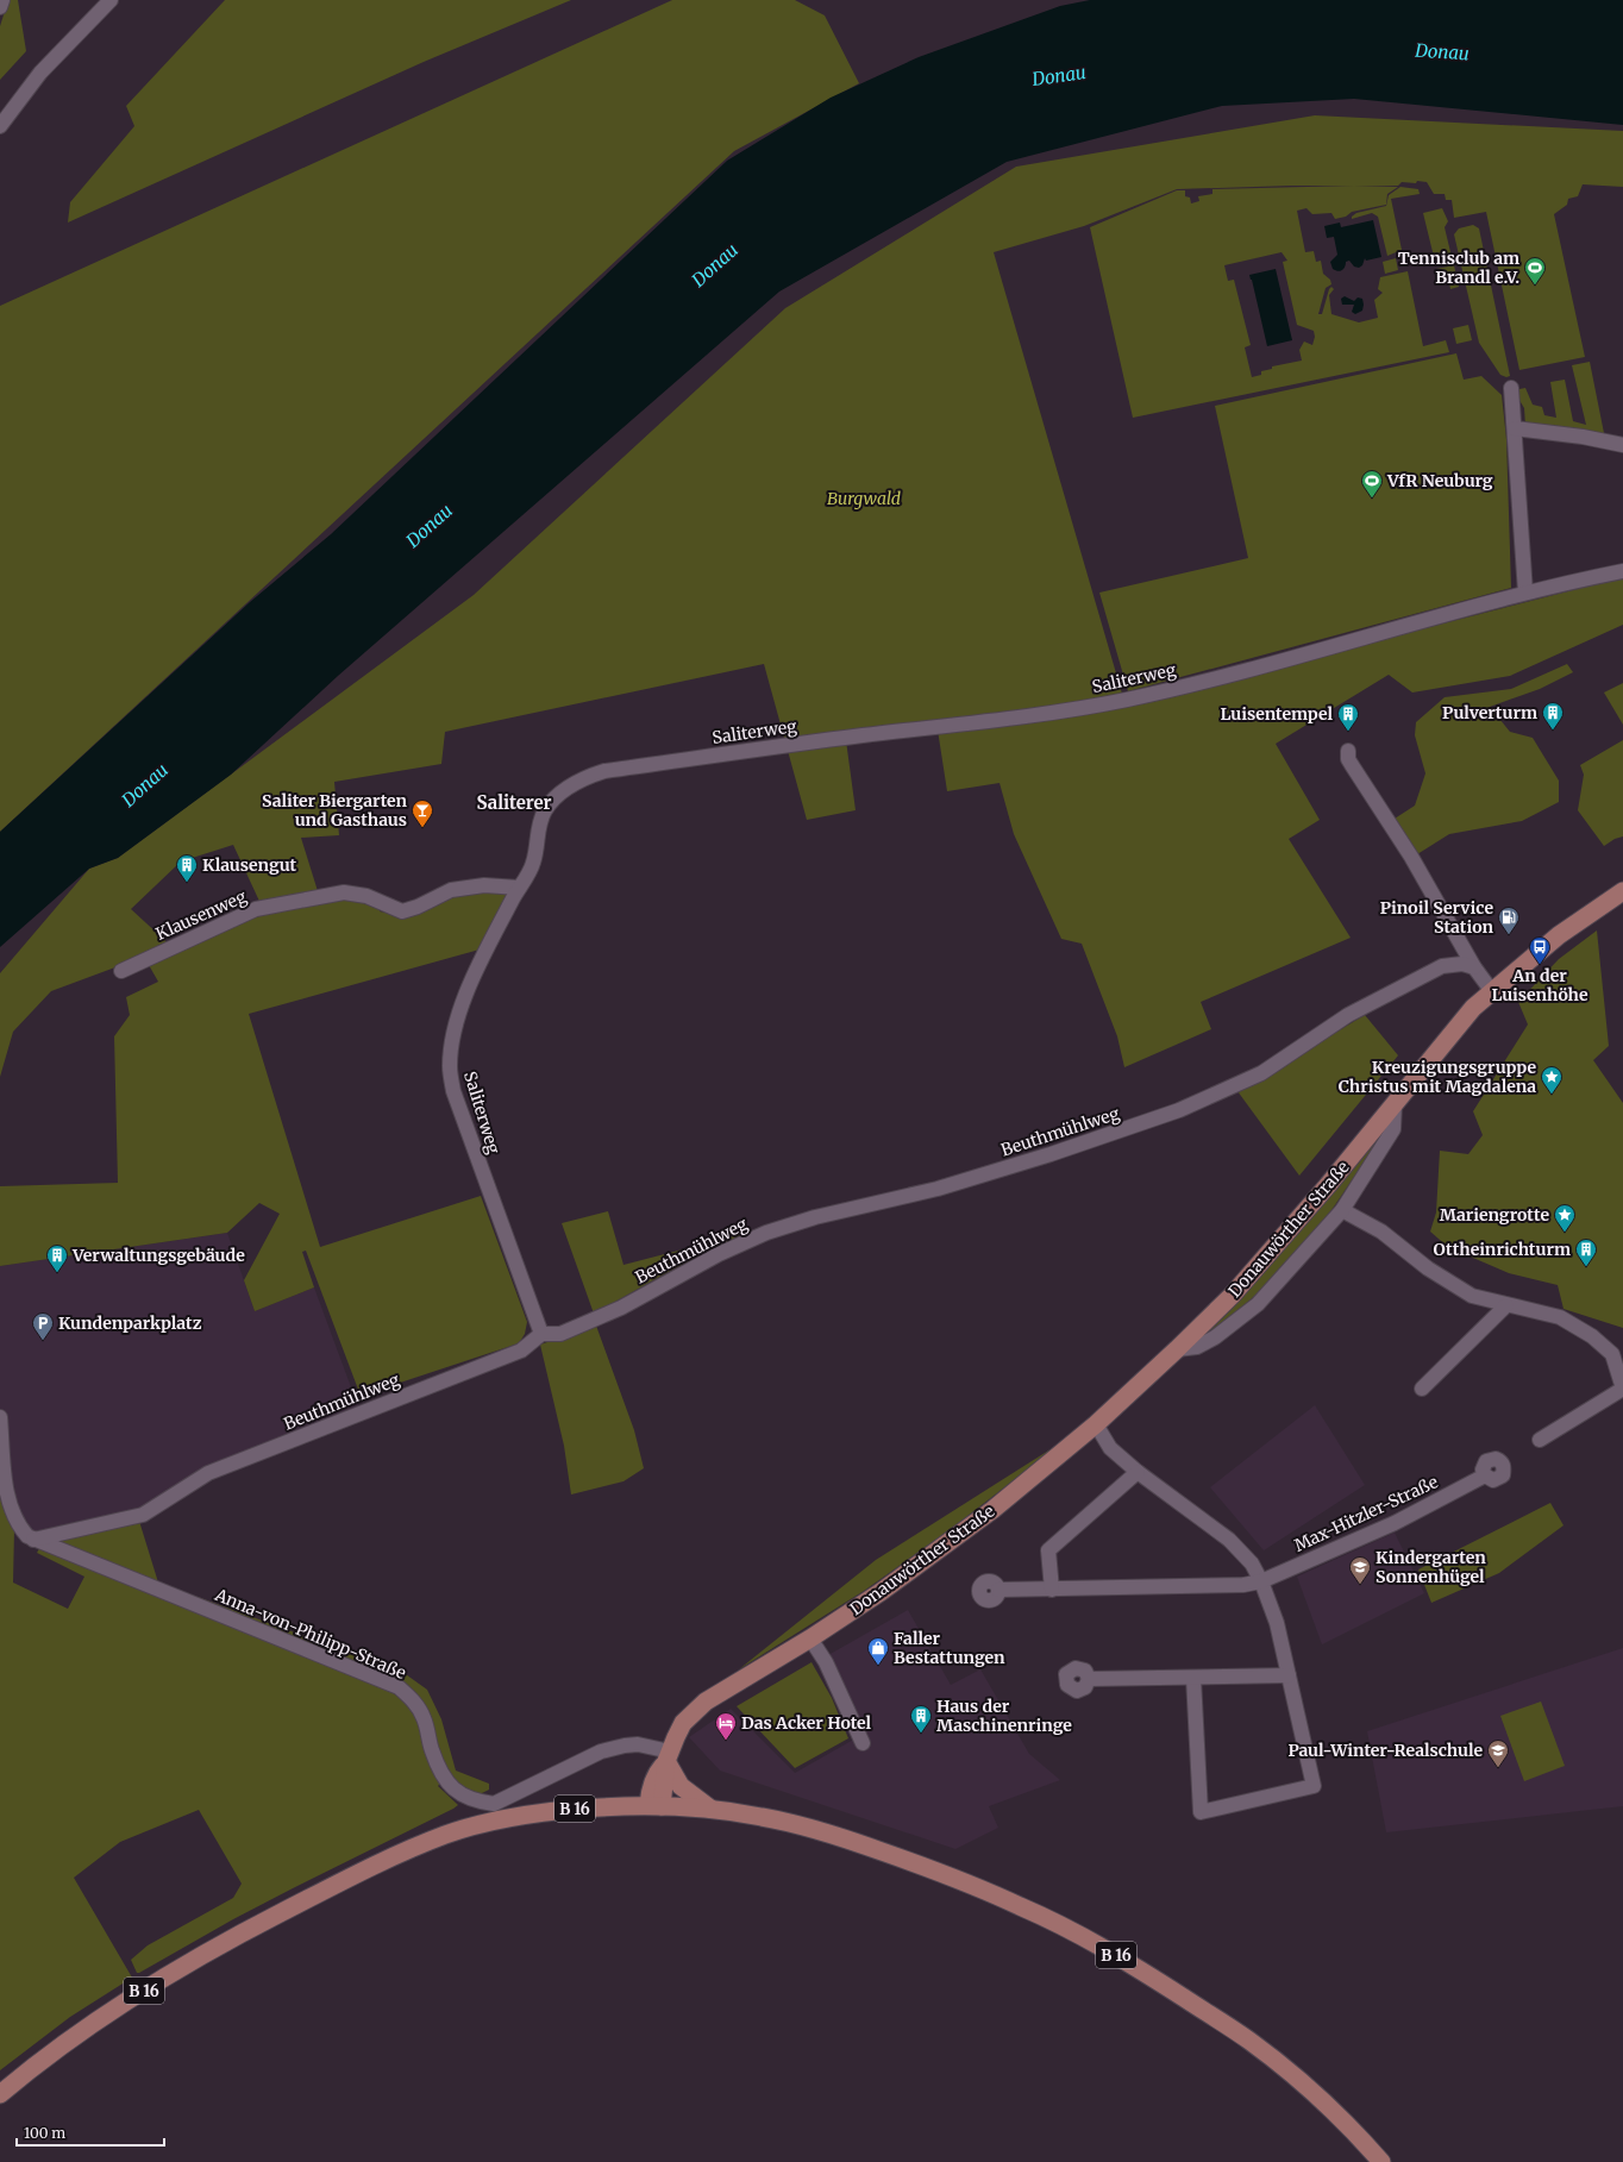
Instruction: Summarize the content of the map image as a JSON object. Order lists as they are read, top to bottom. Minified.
{"streets":{"main road":["Donauwörther Straße","B 16"],"street":["Saliterweg","Klausenweg","Beuthmühlweg","Max-Hitzler-Straße","Anna-von-Philipp-Straße"]},"crossings":[["Saliterweg","Klausenweg"],["Saliterweg","Beuthmühlweg"],["Beuthmühlweg","Anna-von-Philipp-Straße"],["Donauwörther Straße","Anna-von-Philipp-Straße"],["Donauwörther Straße","B 16"]],"districts":["Saliterer"],"water":["Donau"],"parks":["Burgwald"],"places":{"sports":["Tennisclub am Brandl e.V.","VfR Neuburg"],"building":["Pulverturm","Luisentempel","Klausengut","Ottheinrichturm","Verwaltungsgebäude","Haus der Maschinenringe"],"bar":["Saliter Biergarten und Gasthaus"],"fuel station":["Pinoil Service Station"],"bus stop":["An der Luisenhöhe"],"place":["Kreuzigungsgruppe Christus mit Magdalena","Mariengrotte"],"parking":["Kundenparkplatz"],"school or university":["Kindergarten Sonnenhügel","Paul-Winter-Realschule"],"shop":["Faller Bestattungen"],"hotel":["Das Acker Hotel"]},"scale_bar":"100 m"}
